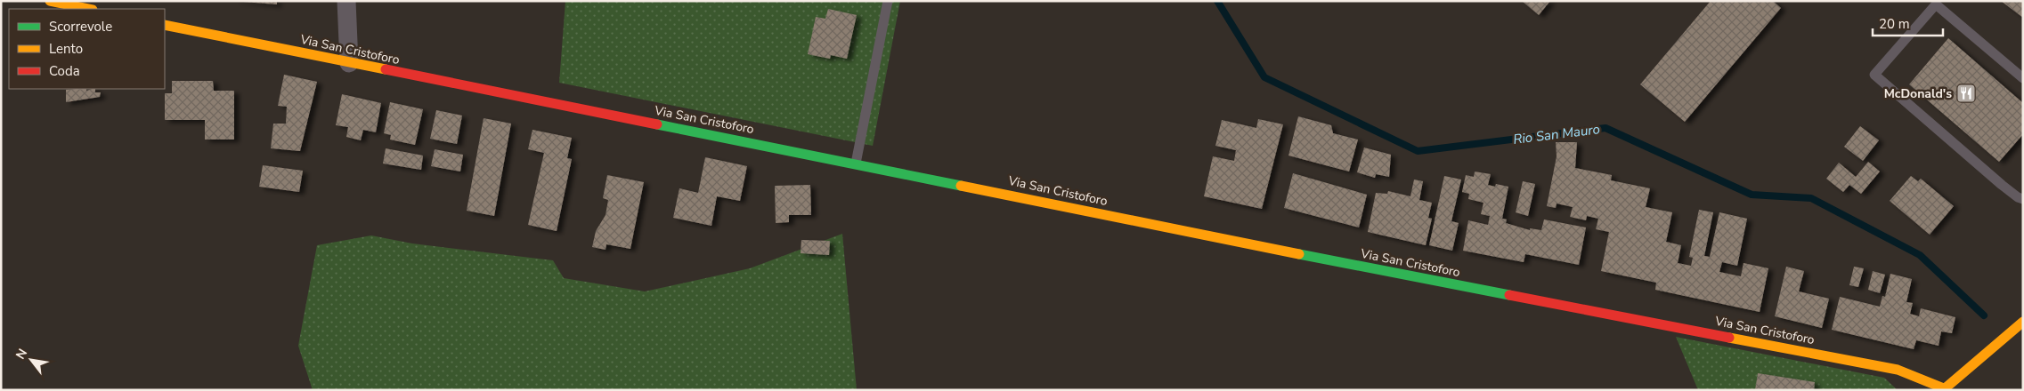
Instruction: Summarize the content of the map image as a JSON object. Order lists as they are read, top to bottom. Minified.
{"streets":{"street":["Via San Cristoforo"]},"water":["Rio San Mauro"],"places":{"restaurant":["McDonald's"]},"legend":["Scorrevole","Lento","Coda"],"scale_bar":"20 m","north":"top left"}
